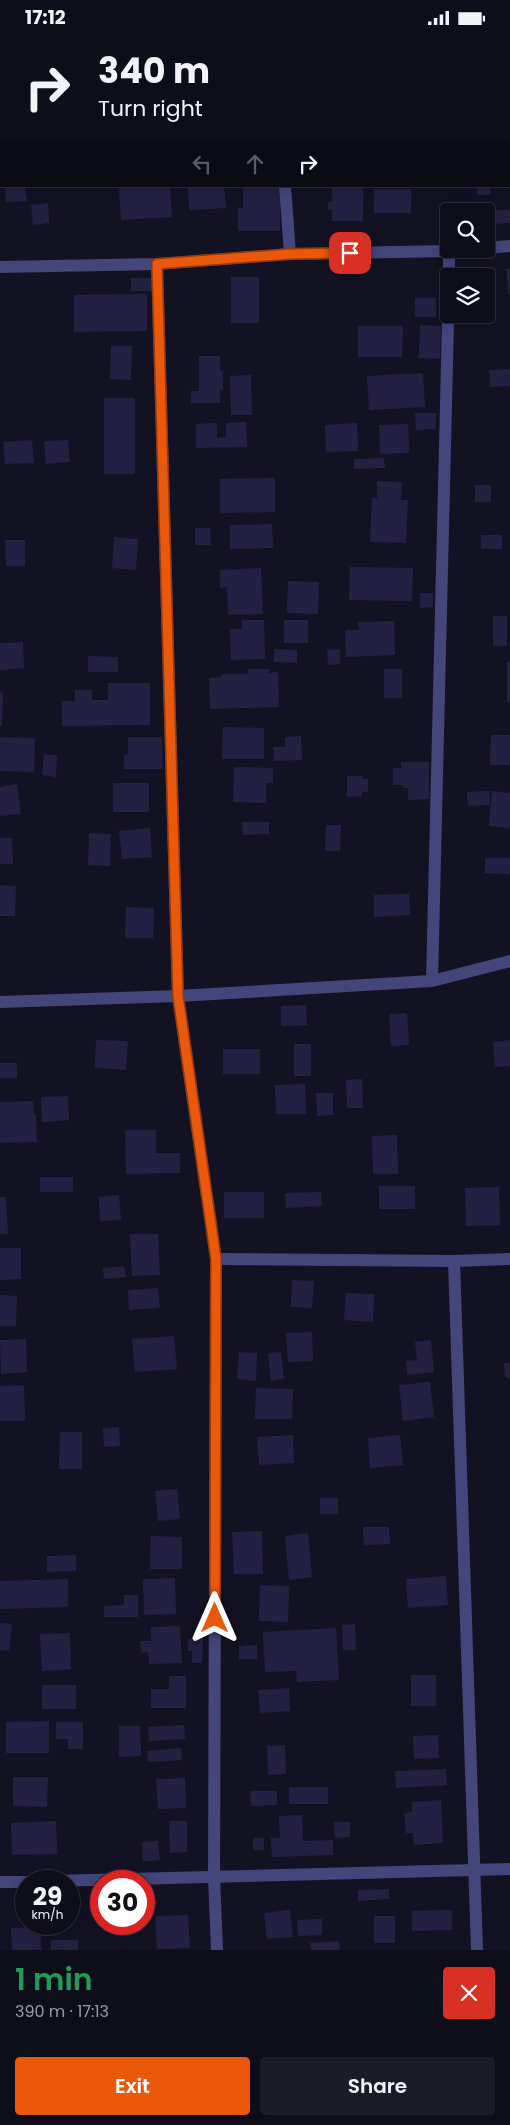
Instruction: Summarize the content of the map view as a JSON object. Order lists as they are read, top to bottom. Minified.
{"page":{"status":"17:12","turn":["340 m","Turn right"],"speed":"29 km/h","limit":"30","heading":["1 min","390 m · 17:13"],"buttons":["Exit","Share"]}}
